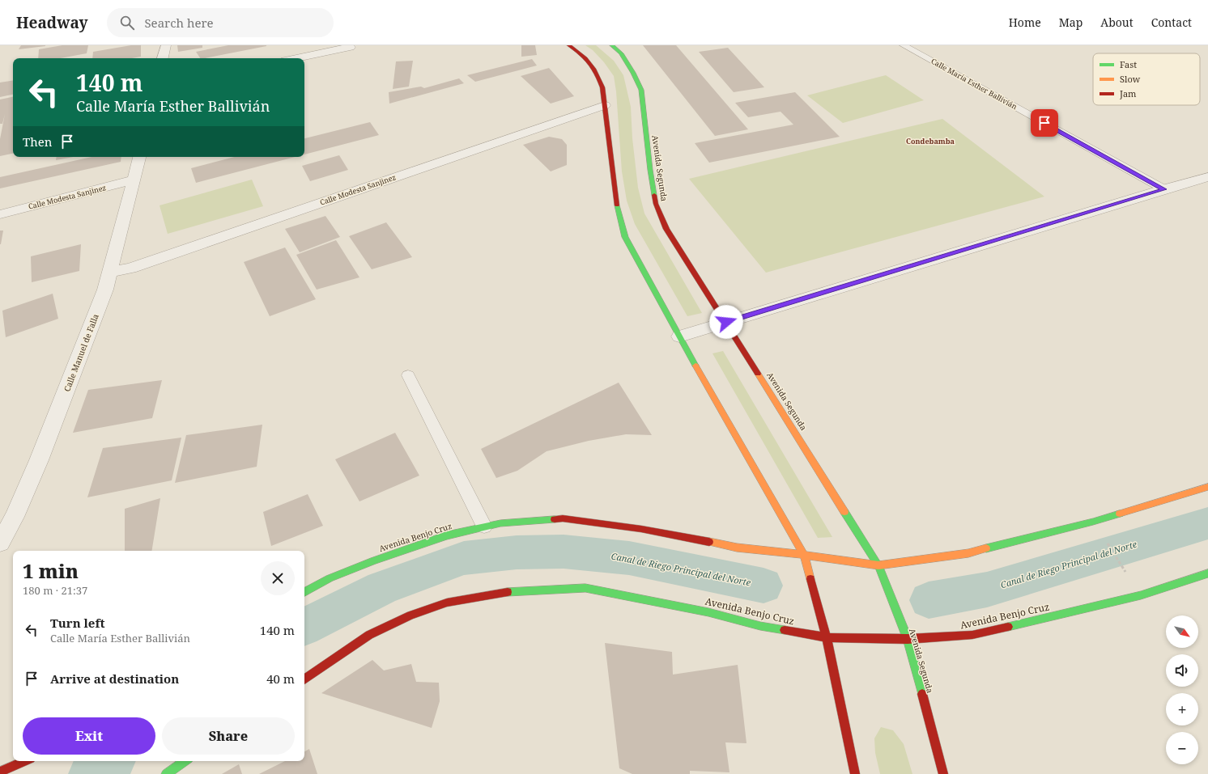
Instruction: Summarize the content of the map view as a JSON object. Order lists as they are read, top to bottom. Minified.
{"streets":{"main road":["Avenida Segunda","Avenida Benjo Cruz"],"street":["Calle Modesta Sanjinez","Calle Manuel de Falla"],"lane":["Calle María Esther Ballivián"]},"crossings":[["Avenida Segunda","Avenida Benjo Cruz"],["Calle Modesta Sanjinez","Calle Manuel de Falla"]],"districts":["Condebamba"],"water":["Canal de Riego Principal del Norte"],"legend":["Fast","Slow","Jam"],"north":"bottom right","page":{"header":"Headway","search":"Search here","nav":["Home","Map","About","Contact"],"turn":["140 m","Calle María Esther Ballivián"],"then":"Then","heading":["1 min","180 m · 21:37"],"list":[{"name":"Turn left","note":"Calle María Esther Ballivián","value":"140 m"},{"name":"Arrive at destination","value":"40 m"}],"map_buttons":["+","−"],"buttons":["Exit","Share"]}}
